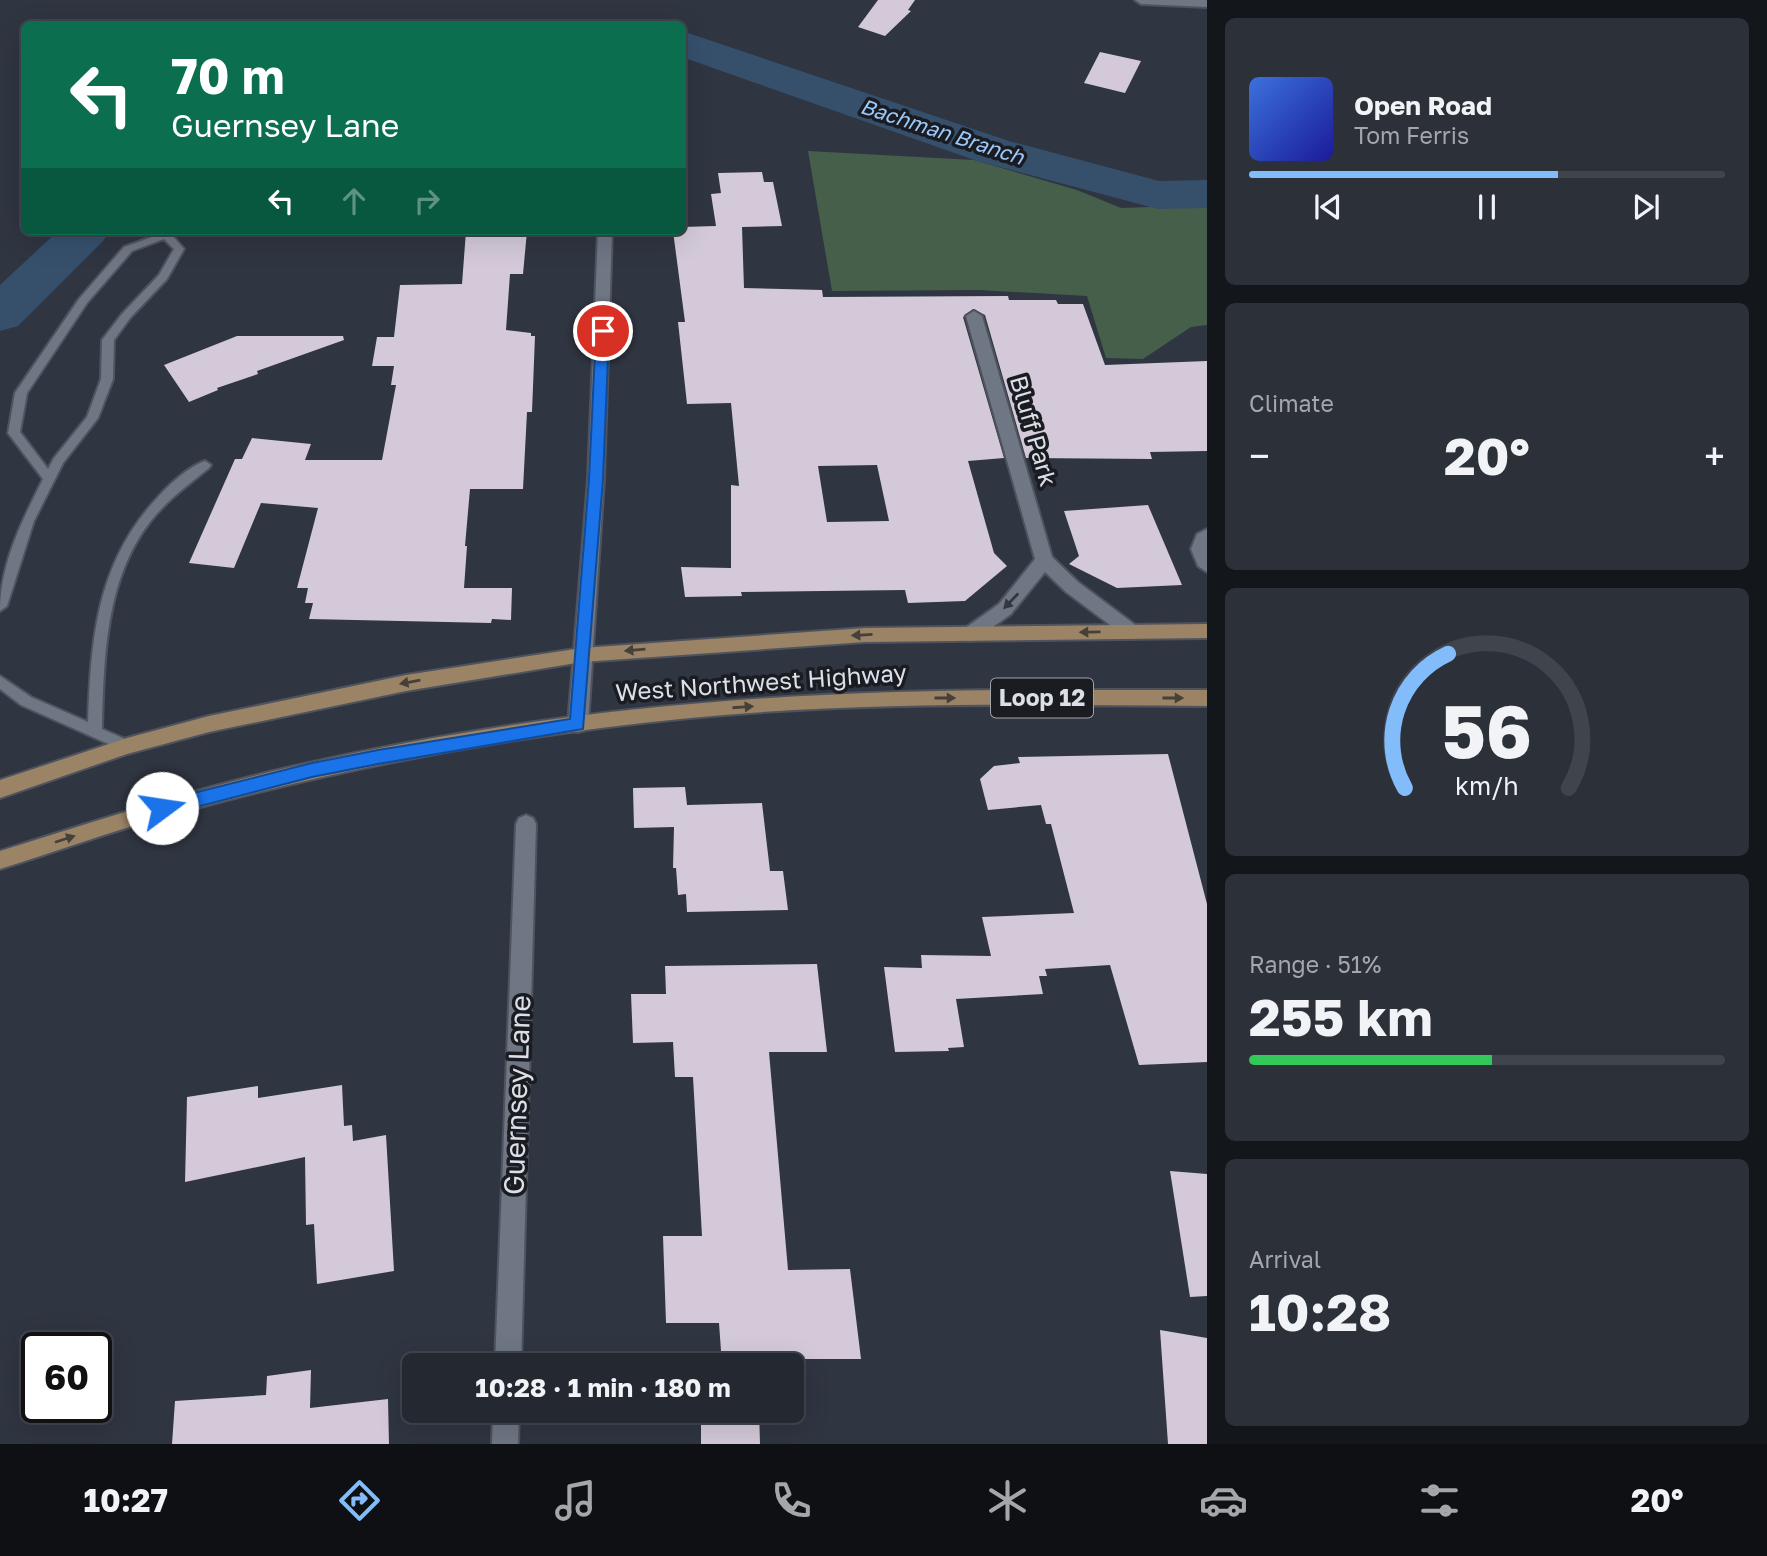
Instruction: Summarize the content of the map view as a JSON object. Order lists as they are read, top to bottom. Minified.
{"streets":{"main road":["West Northwest Highway","Loop 12"],"street":["Bluff Park","Guernsey Lane"]},"water":["Bachman Branch"],"page":{"turn":["70 m","Guernsey Lane"],"song":["Open Road","Tom Ferris"],"tile":["Climate",["Range · 51%","255 km"],["Arrival","10:28"]],"heat":["−","20°","+"],"limit":"60","trip":"10:28 · 1 min · 180 m","tabs":["10:27","20°"],"gauge":["56","km/h"]}}
